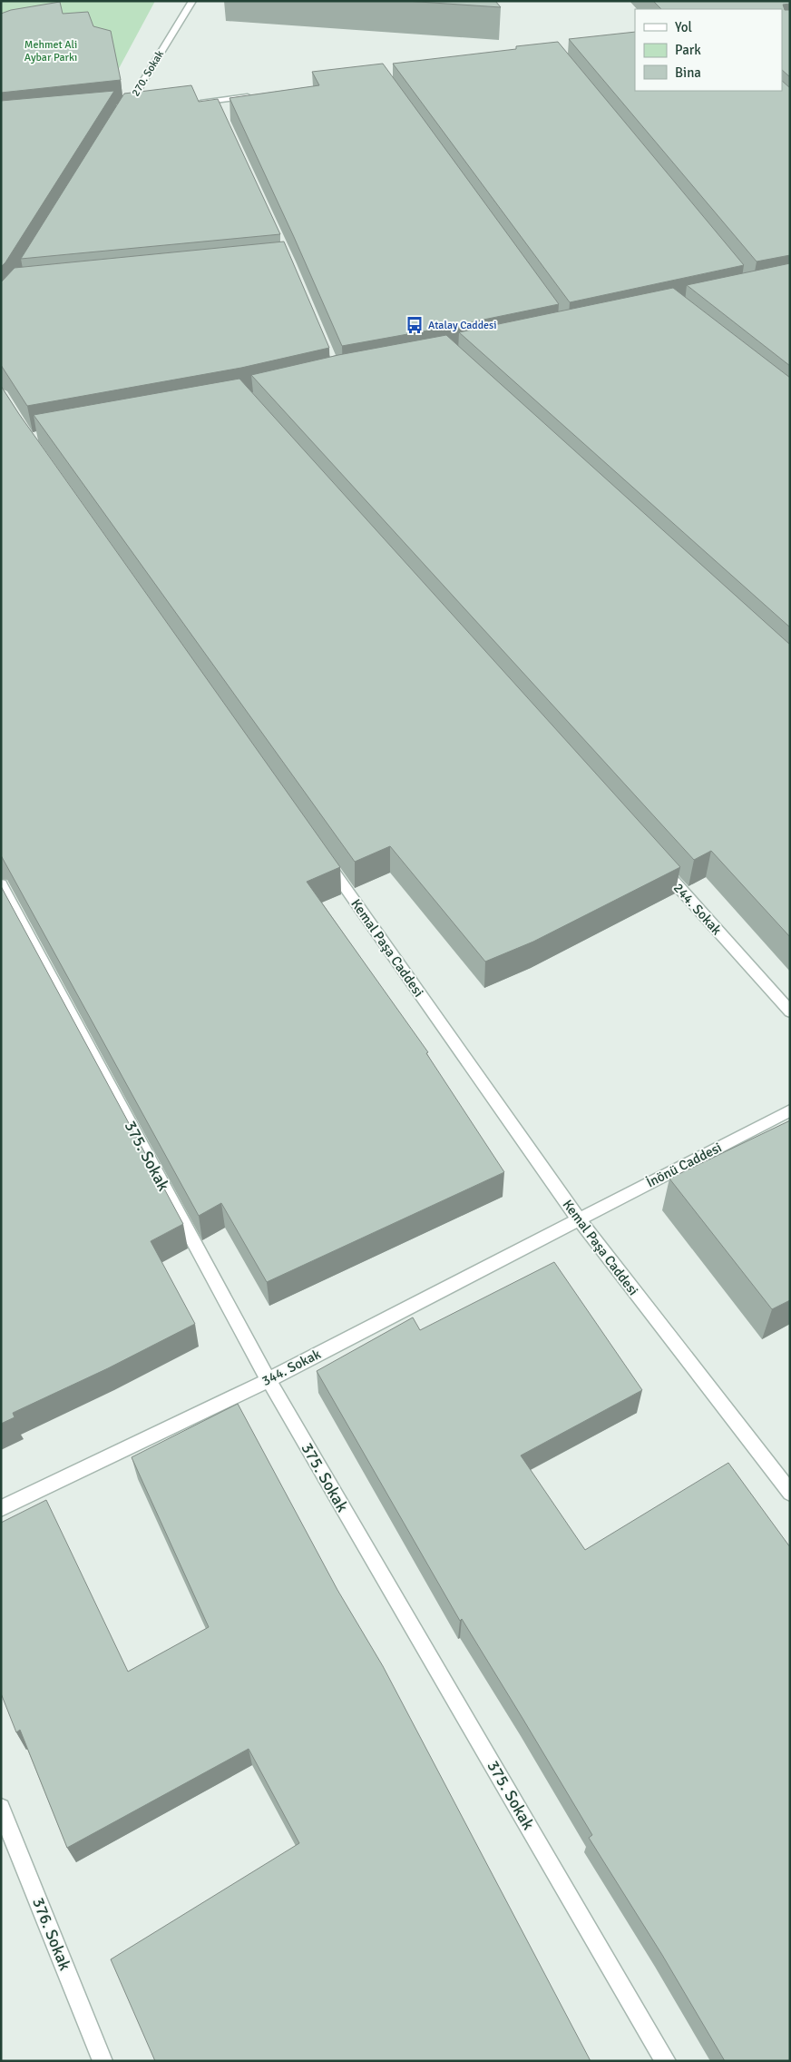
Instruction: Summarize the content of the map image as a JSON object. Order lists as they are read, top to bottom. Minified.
{"streets":{"street":["270. Sokak","244. Sokak","Kemal Paşa Caddesi","375. Sokak","İnönü Caddesi","344. Sokak","376. Sokak"]},"crossings":[["Kemal Paşa Caddesi","İnönü Caddesi"],["Kemal Paşa Caddesi","344. Sokak"],["375. Sokak","344. Sokak"],["İnönü Caddesi","344. Sokak"]],"parks":["Mehmet Ali Aybar Parkı"],"places":{"bus stop":["Atalay Caddesi"]},"legend":["Yol","Park","Bina"]}
